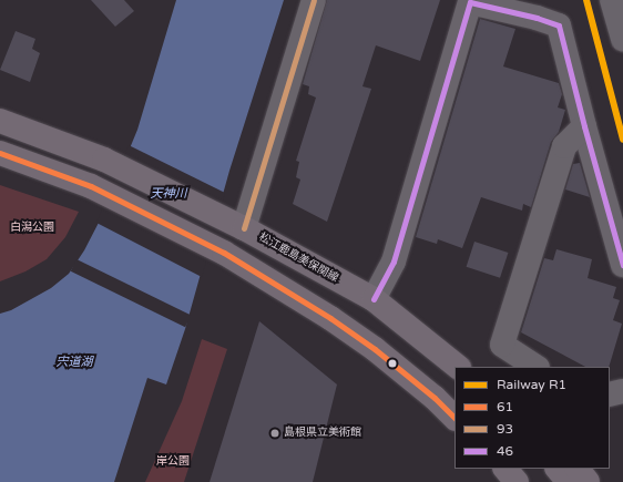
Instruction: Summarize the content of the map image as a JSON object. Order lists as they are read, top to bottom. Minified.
{"streets":{"main road":["松江鹿島美保関線"]},"water":["天神川","宍道湖"],"parks":["白潟公園","岸公園"],"places":["島根県立美術館"],"lines":["rail line R1","transit line 93","transit line 46","transit line 61"],"legend":["Railway R1","61","93","46"]}
